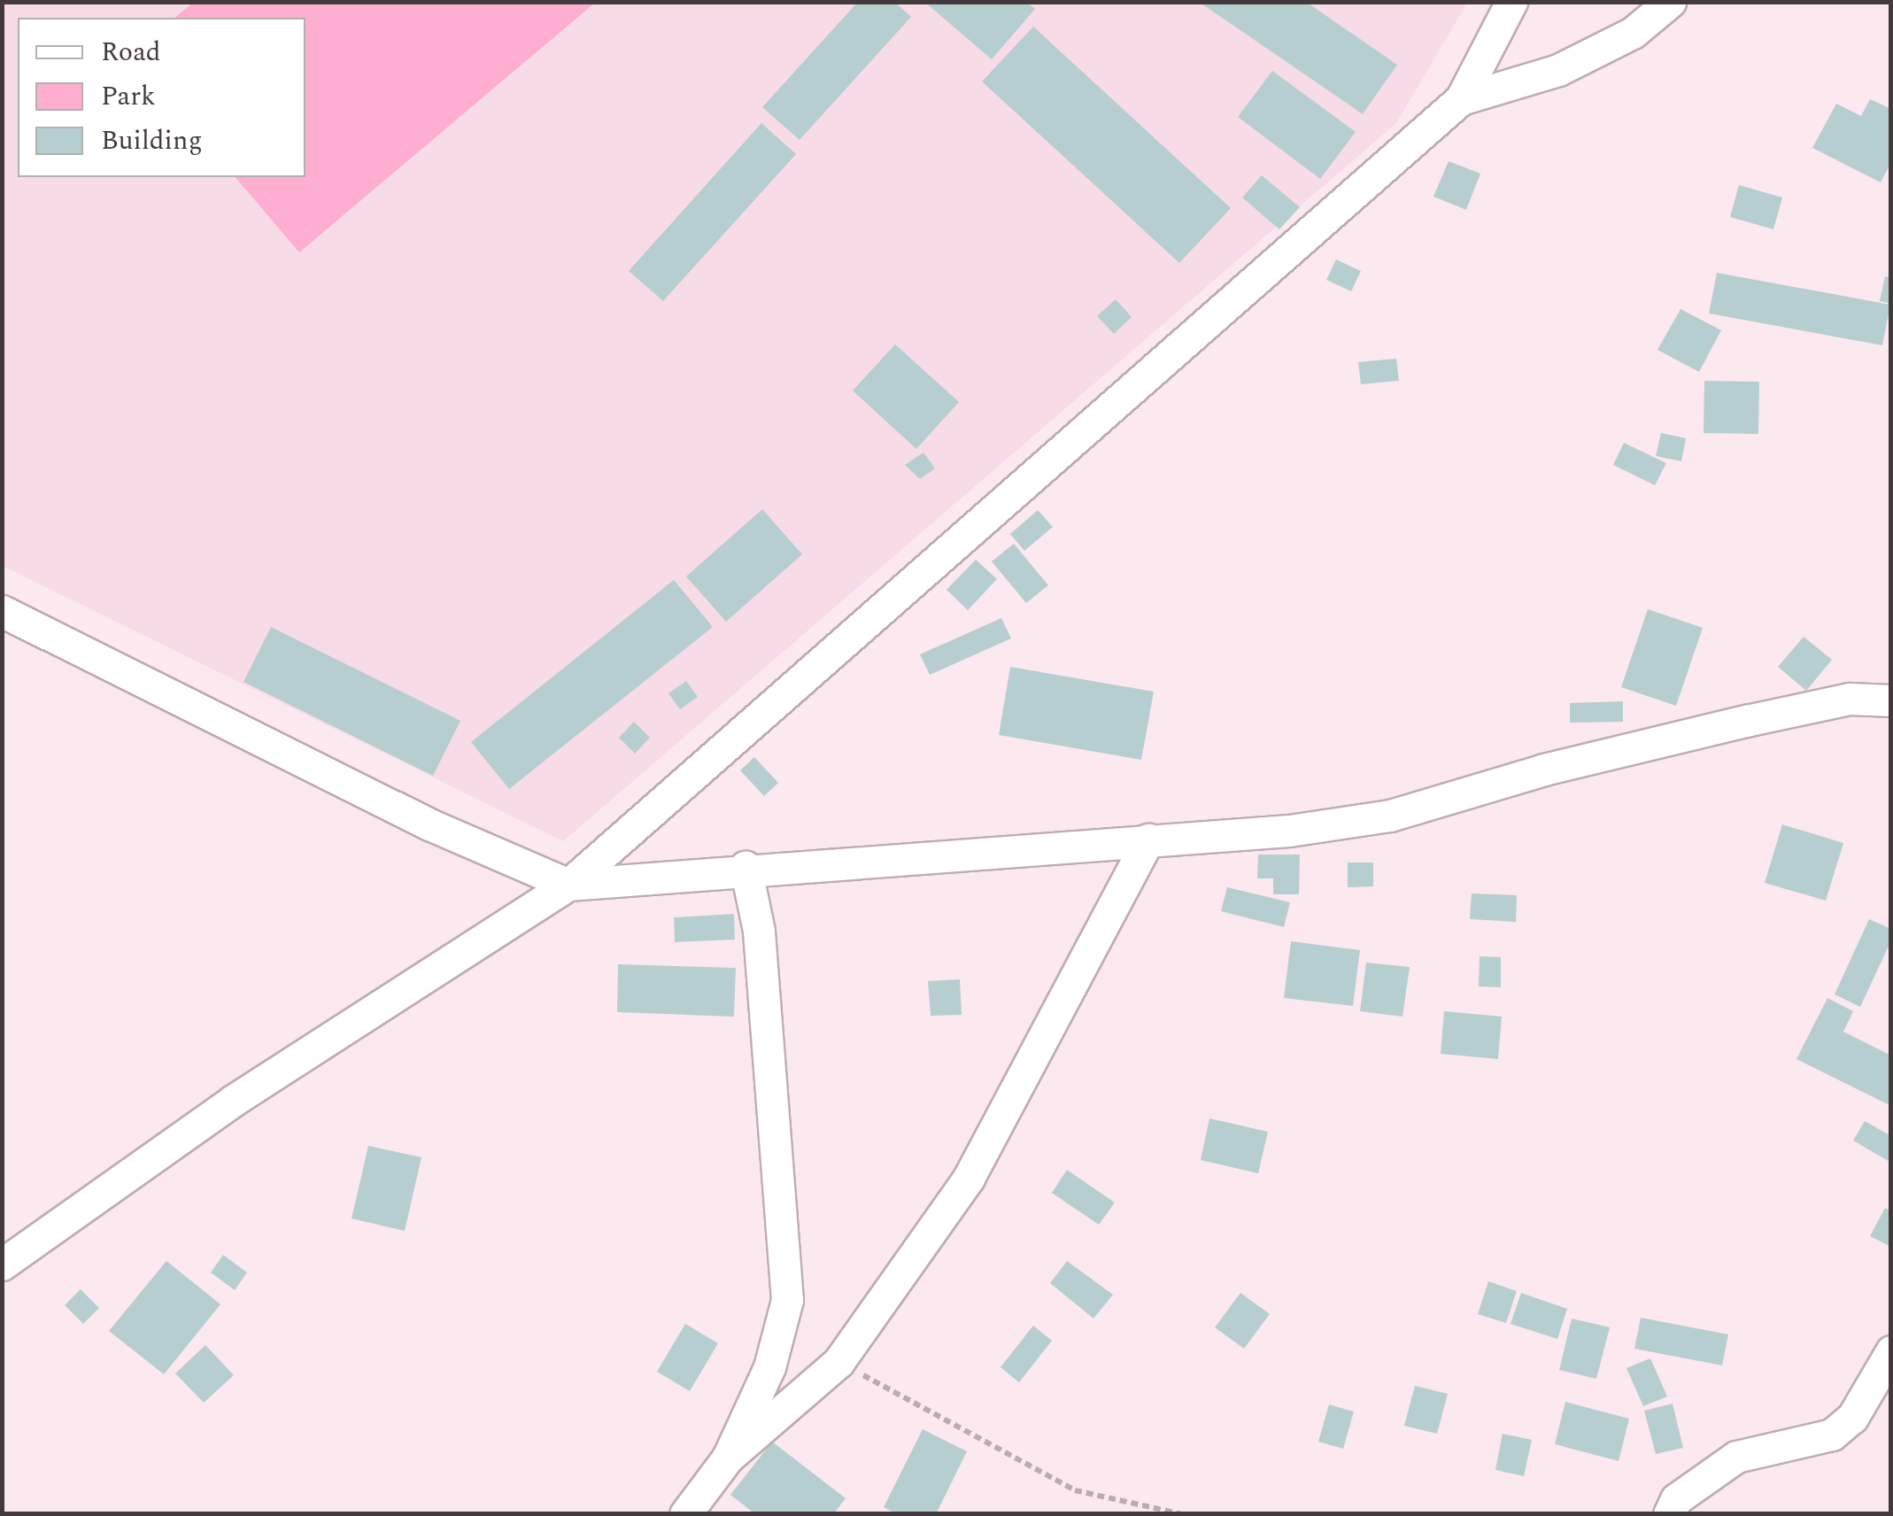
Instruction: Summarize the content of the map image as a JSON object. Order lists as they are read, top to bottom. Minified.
{"legend":["Road","Park","Building"]}
